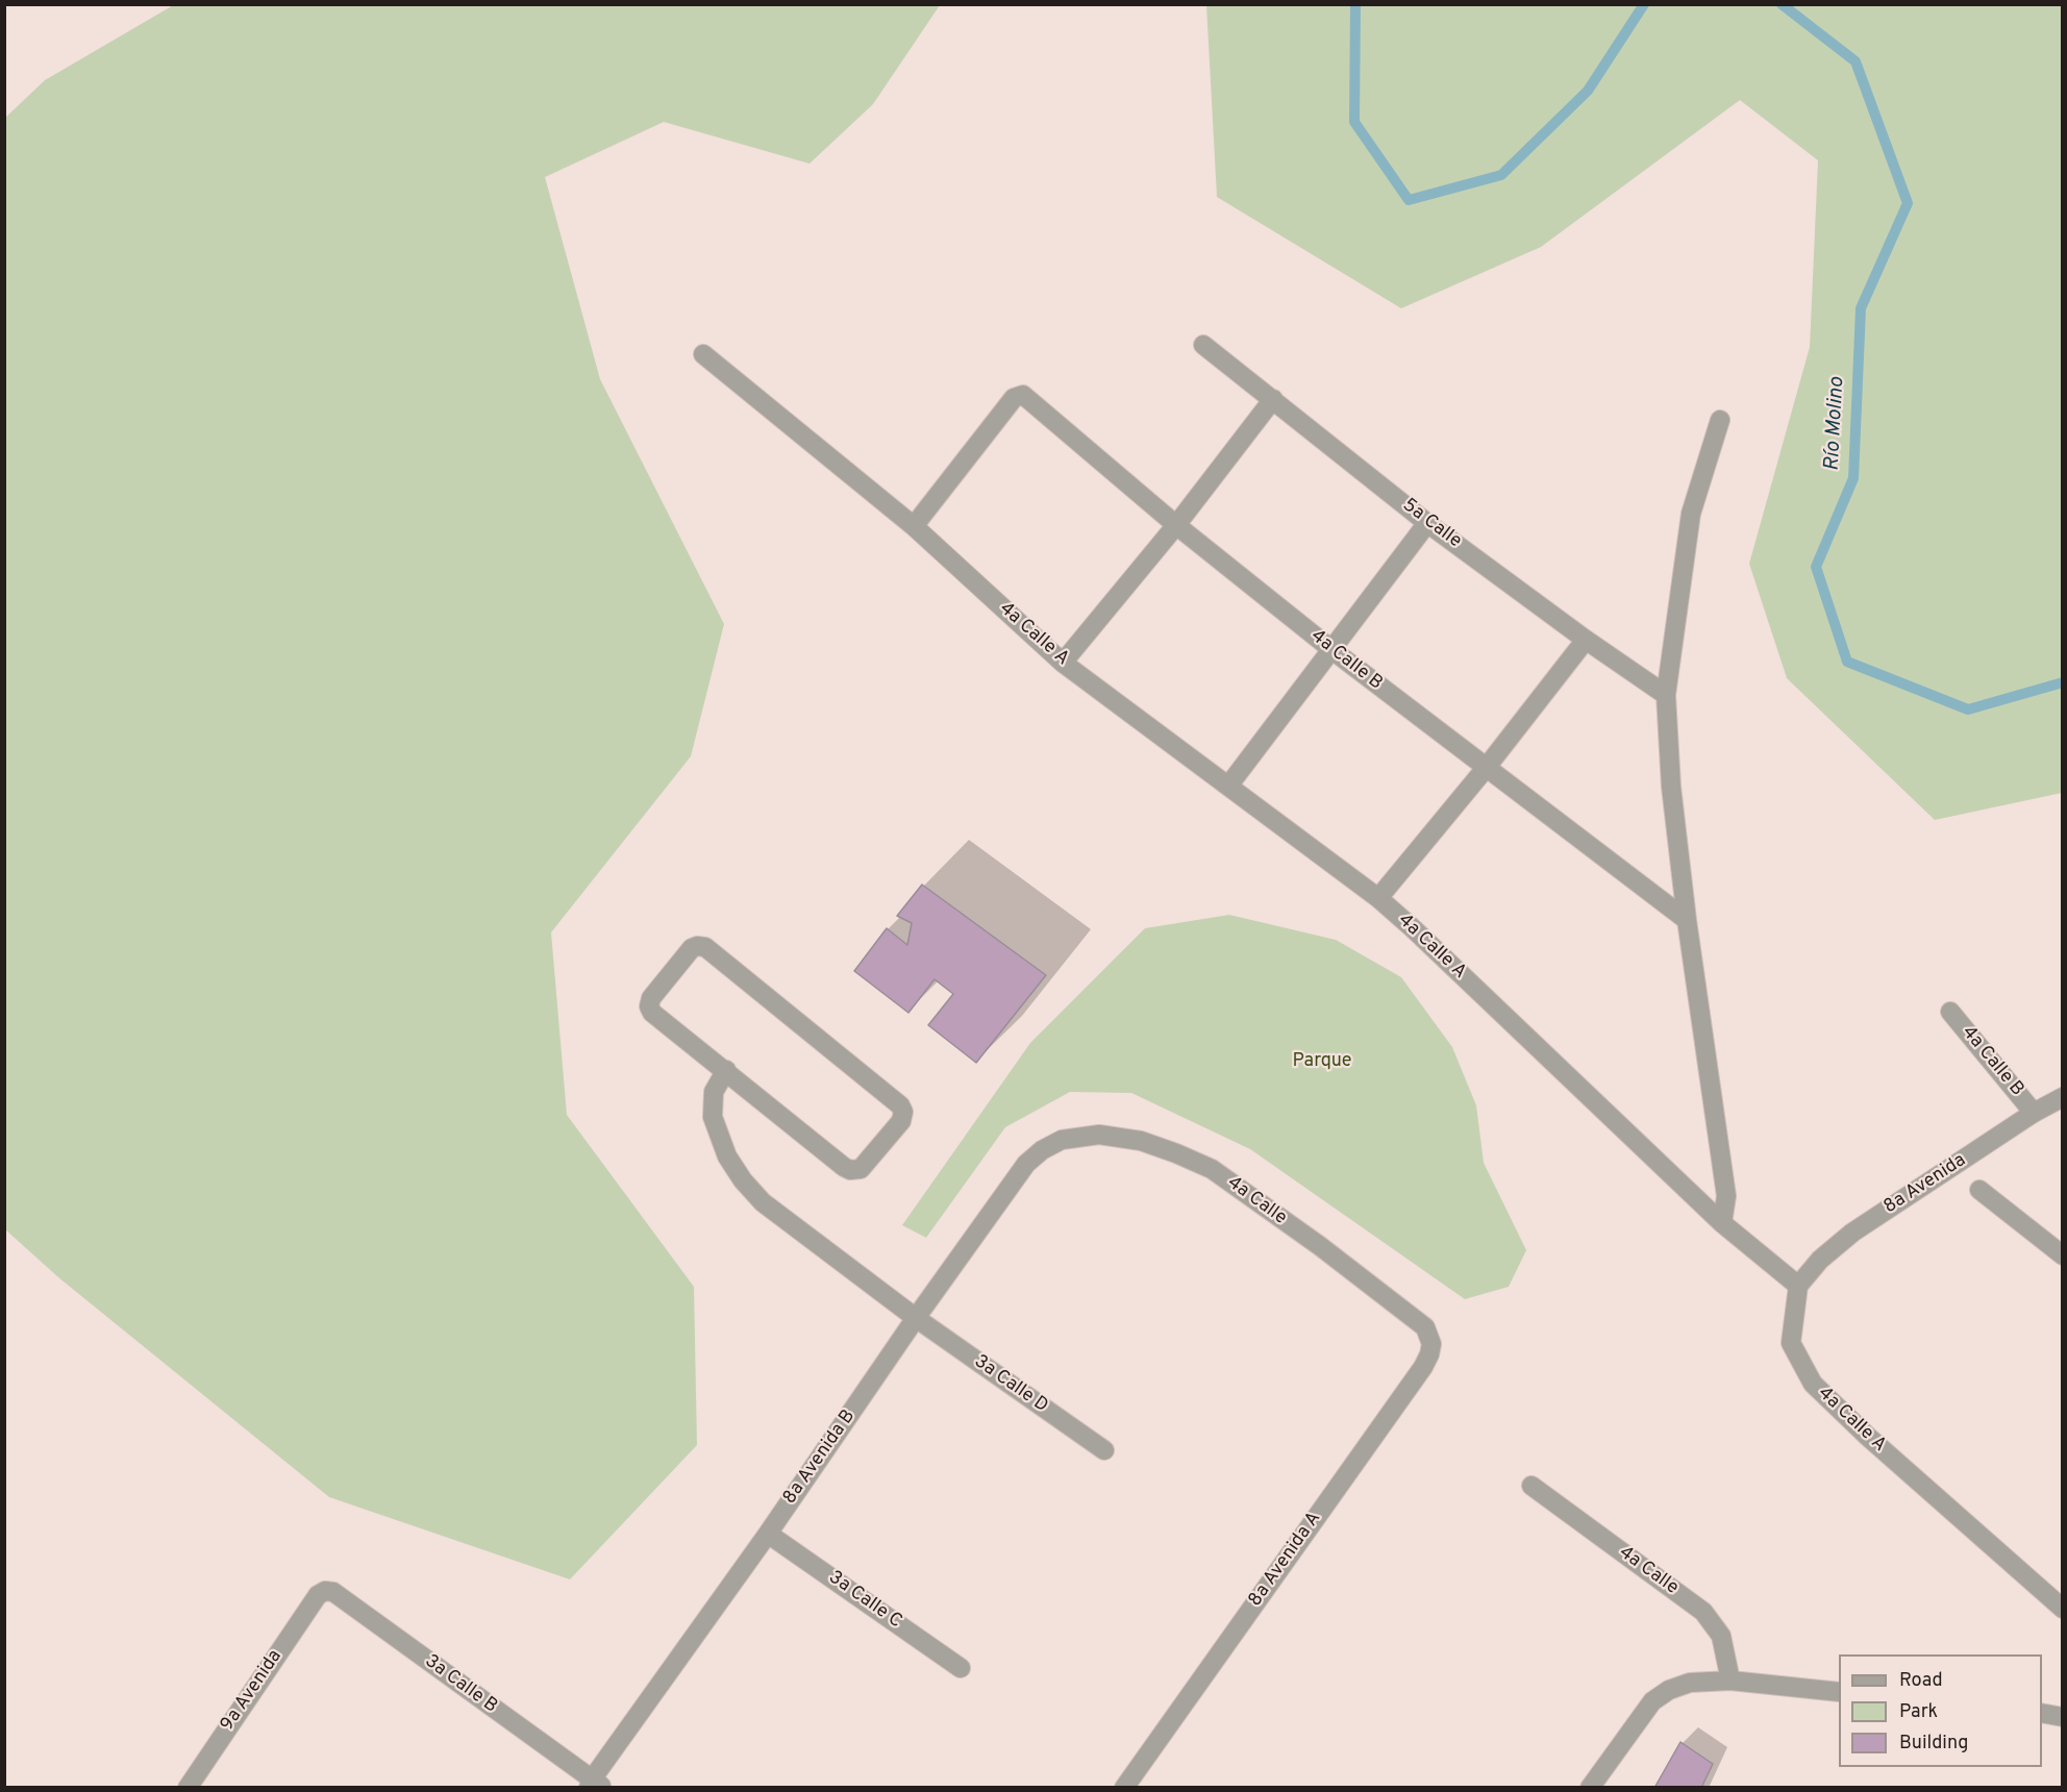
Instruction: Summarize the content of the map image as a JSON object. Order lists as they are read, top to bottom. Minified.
{"streets":{"street":["5a Calle","4a Calle A","4a Calle B","8a Avenida","4a Calle","3a Calle D","8a Avenida B","8a Avenida A","3a Calle C","3a Calle B","9a Avenida"]},"crossings":[["4a Calle A","4a Calle B"],["4a Calle A","8a Avenida"],["4a Calle B","8a Avenida"],["4a Calle","8a Avenida B"],["4a Calle","8a Avenida A"],["3a Calle D","8a Avenida B"],["8a Avenida B","3a Calle C"],["8a Avenida B","3a Calle B"],["3a Calle B","9a Avenida"]],"water":["Río Molino"],"parks":["Parque"],"legend":["Road","Park","Building"]}
